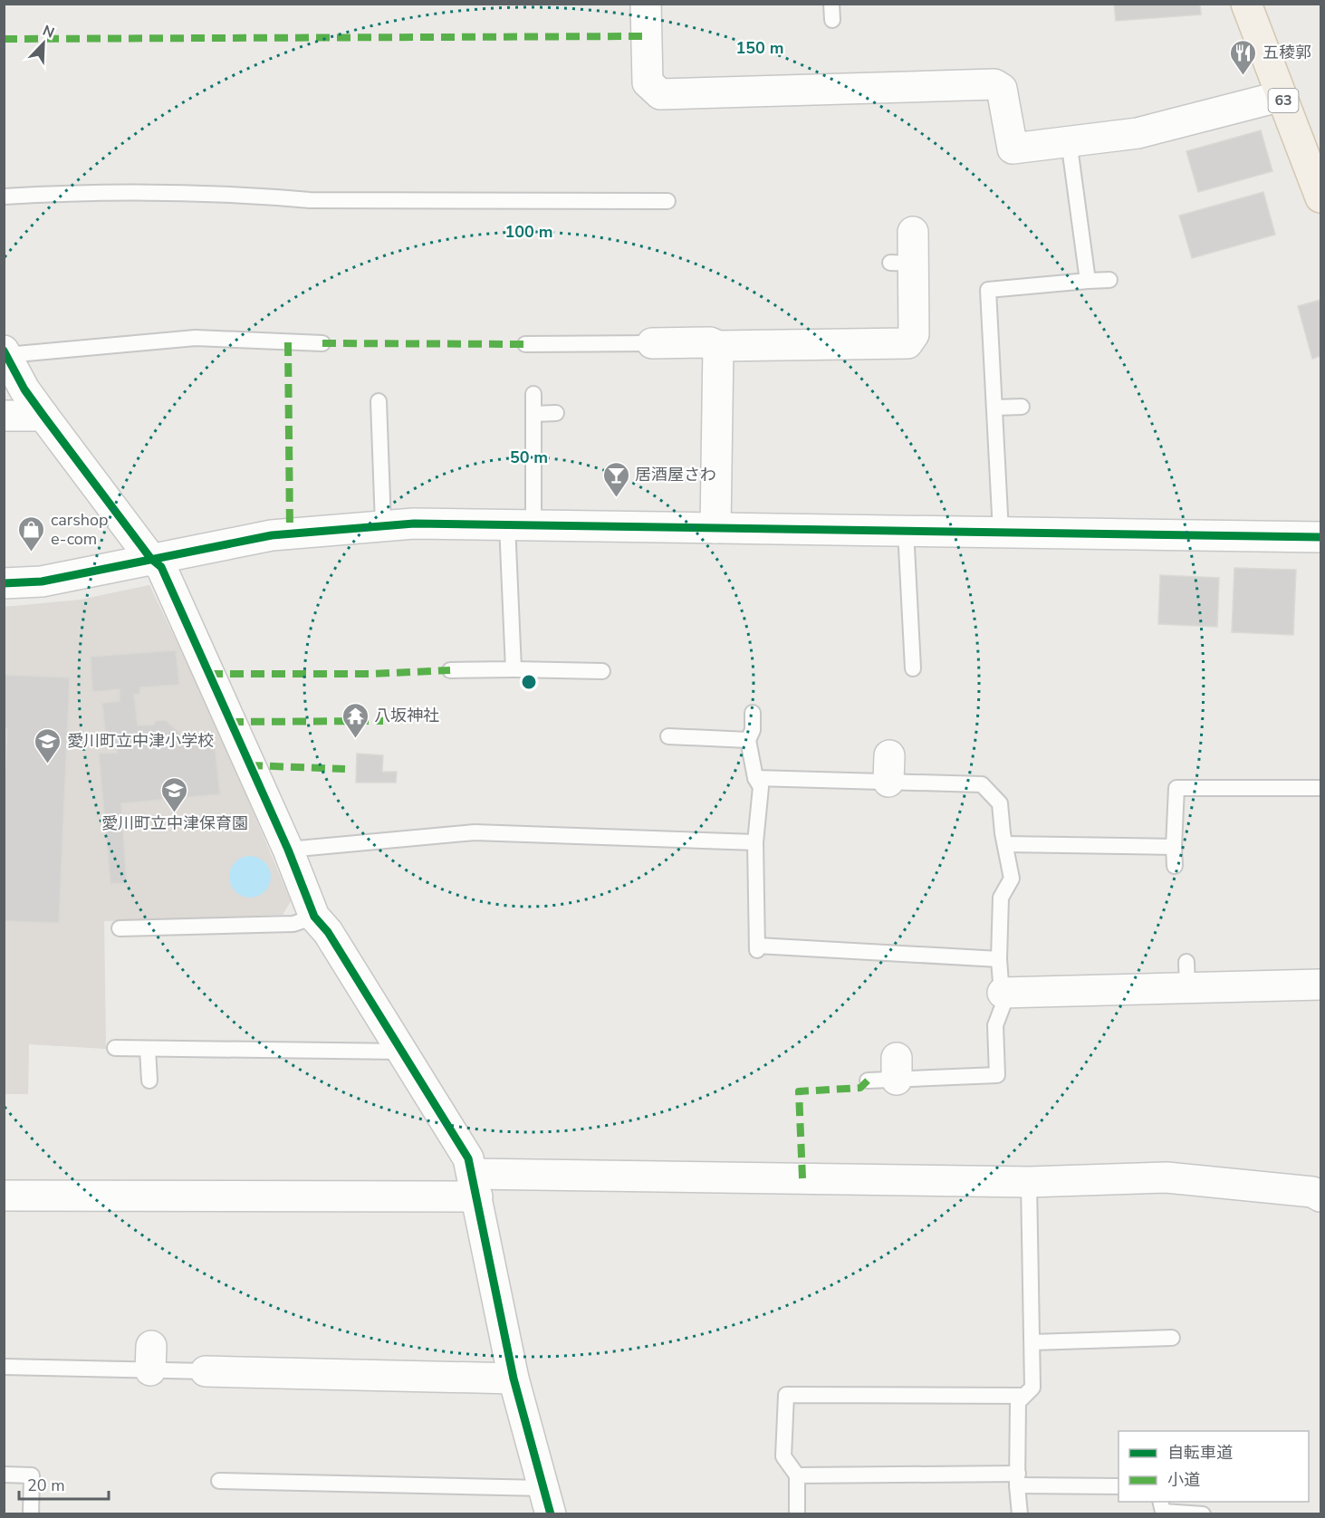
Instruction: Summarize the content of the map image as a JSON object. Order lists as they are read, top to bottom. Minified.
{"streets":{"main road":["63"]},"places":{"restaurant":["五稜郭"],"bar":["居酒屋さわ"],"shop":["carshop e-com"],"temple":["八坂神社"],"school or university":["愛川町立中津小学校","愛川町立中津保育園"]},"legend":["自転車道","小道"],"scale_bar":"20 m","north":"top right","rings":["150 m","100 m","50 m"]}
